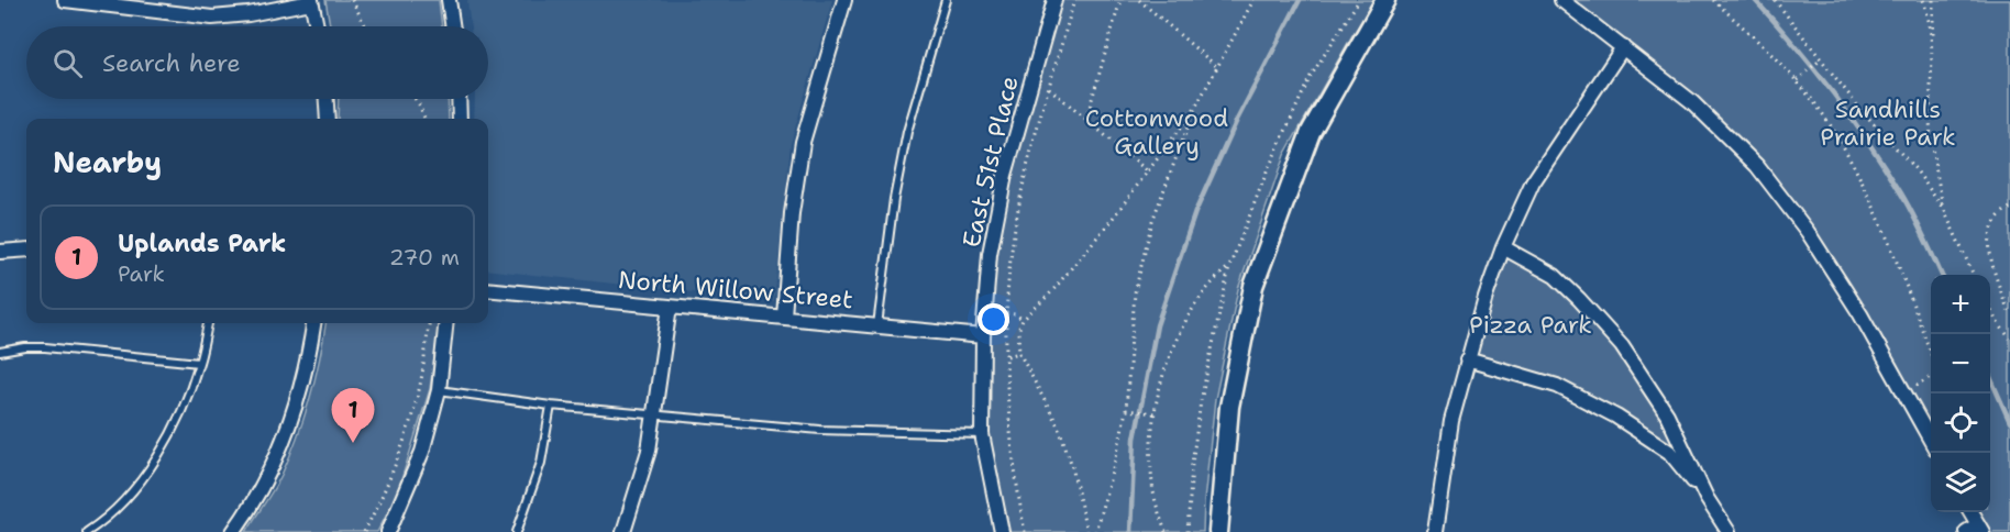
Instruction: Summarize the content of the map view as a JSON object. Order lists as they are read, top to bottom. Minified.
{"streets":{"street":["East 51st Place","North Willow Street"]},"crossings":[["East 51st Place","North Willow Street"]],"parks":["Sandhills Prairie Park","Cottonwood Gallery","Pizza Park"],"page":{"search":"Search here","heading":"Nearby","list":[{"mark":"1","name":"Uplands Park","note":"Park","value":"270 m"}],"map_buttons":["+","−"],"pins":"1"}}
